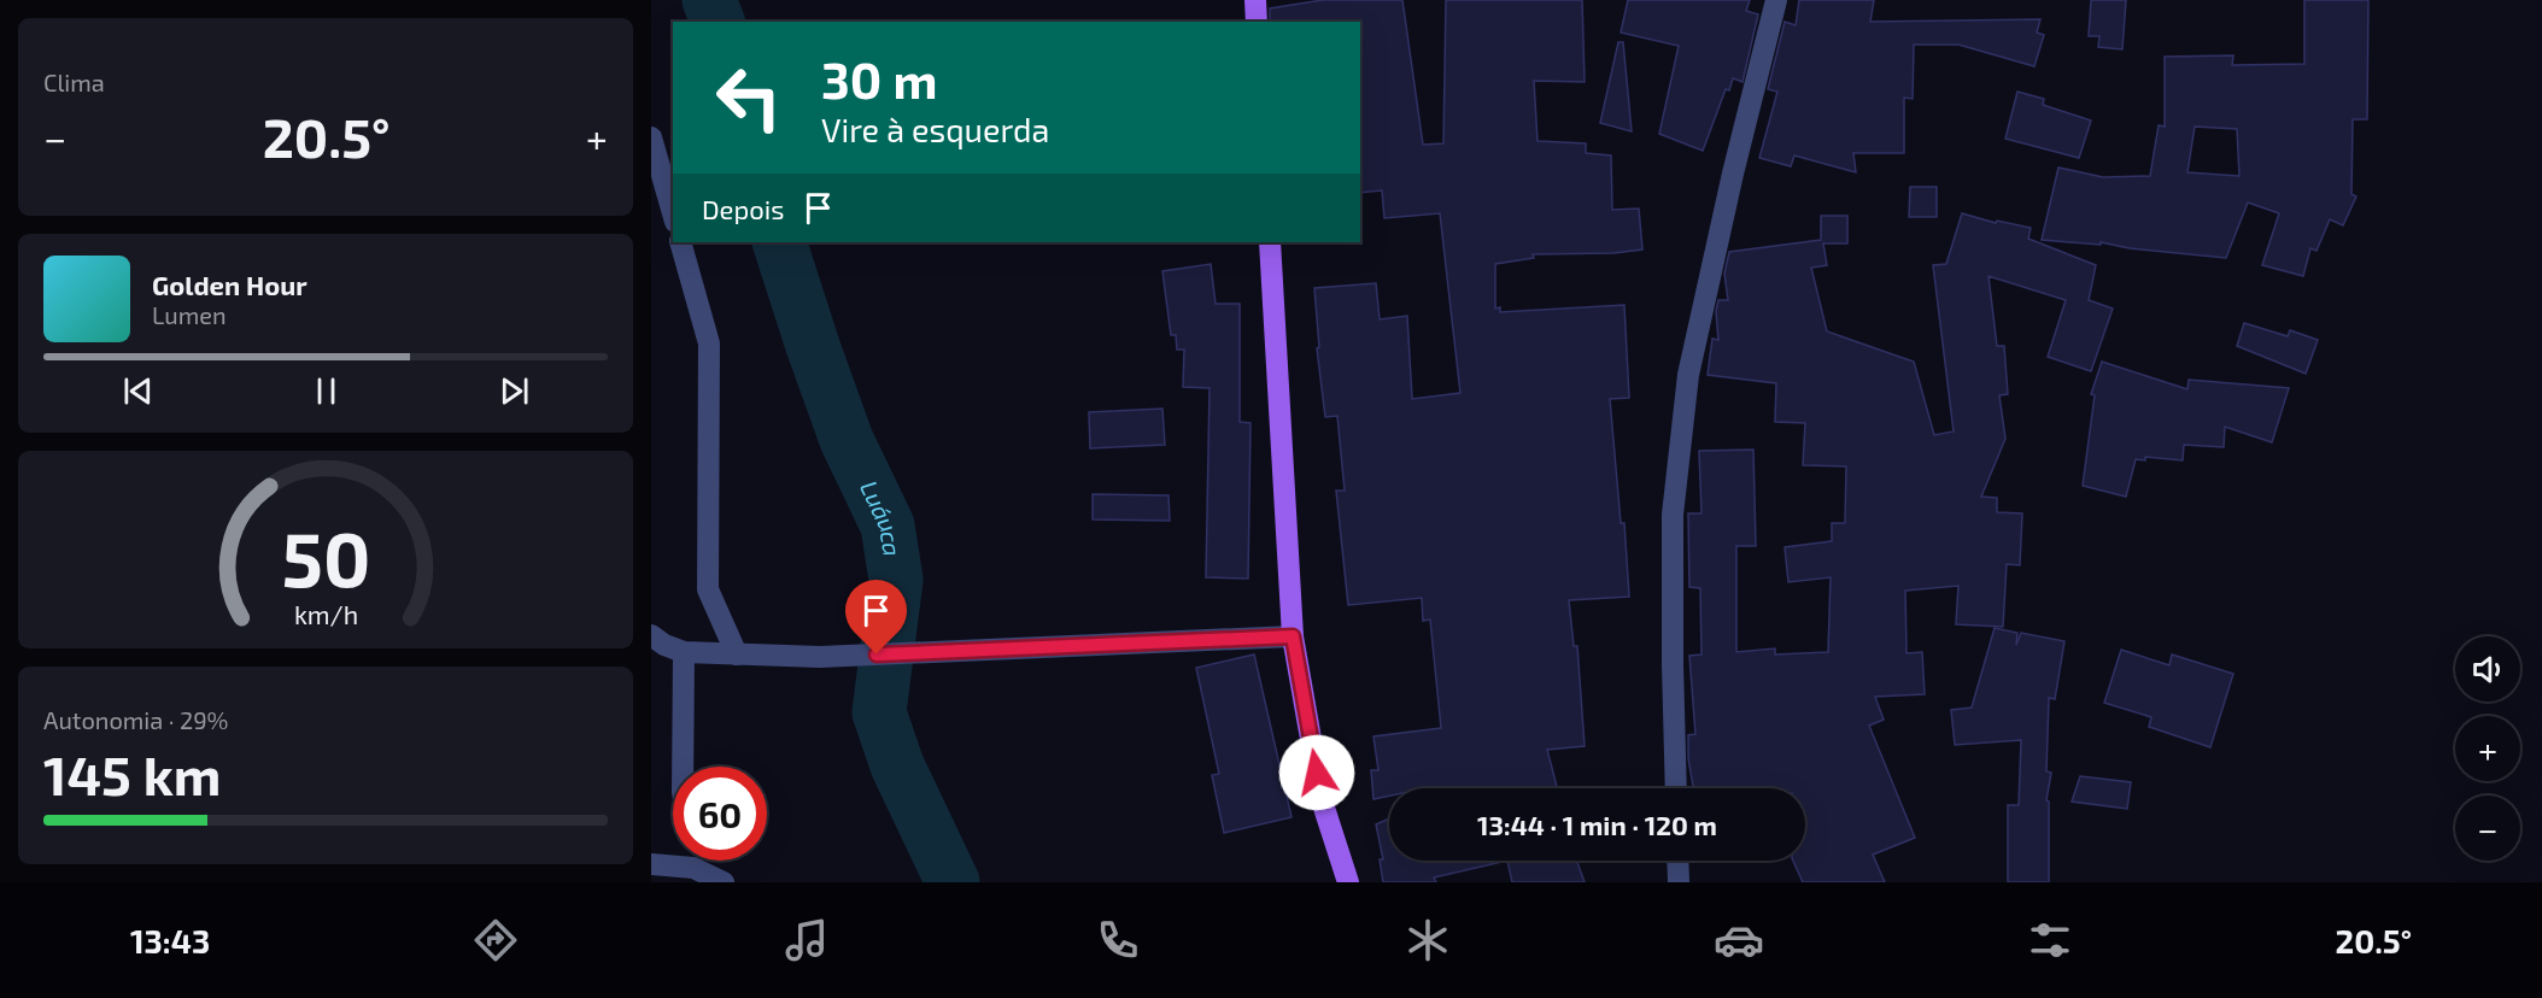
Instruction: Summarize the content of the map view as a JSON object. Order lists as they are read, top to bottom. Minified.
{"water":["Luáuca"],"page":{"tile":["Clima",["Autonomia · 29%","145 km"]],"turn":["30 m","Vire à esquerda"],"heat":["−","20.5°","+"],"then":"Depois","song":["Golden Hour","Lumen"],"map_buttons":["+","−"],"limit":"60","trip":"13:44 · 1 min · 120 m","tabs":["13:43","20.5°"],"gauge":["50","km/h"]}}
